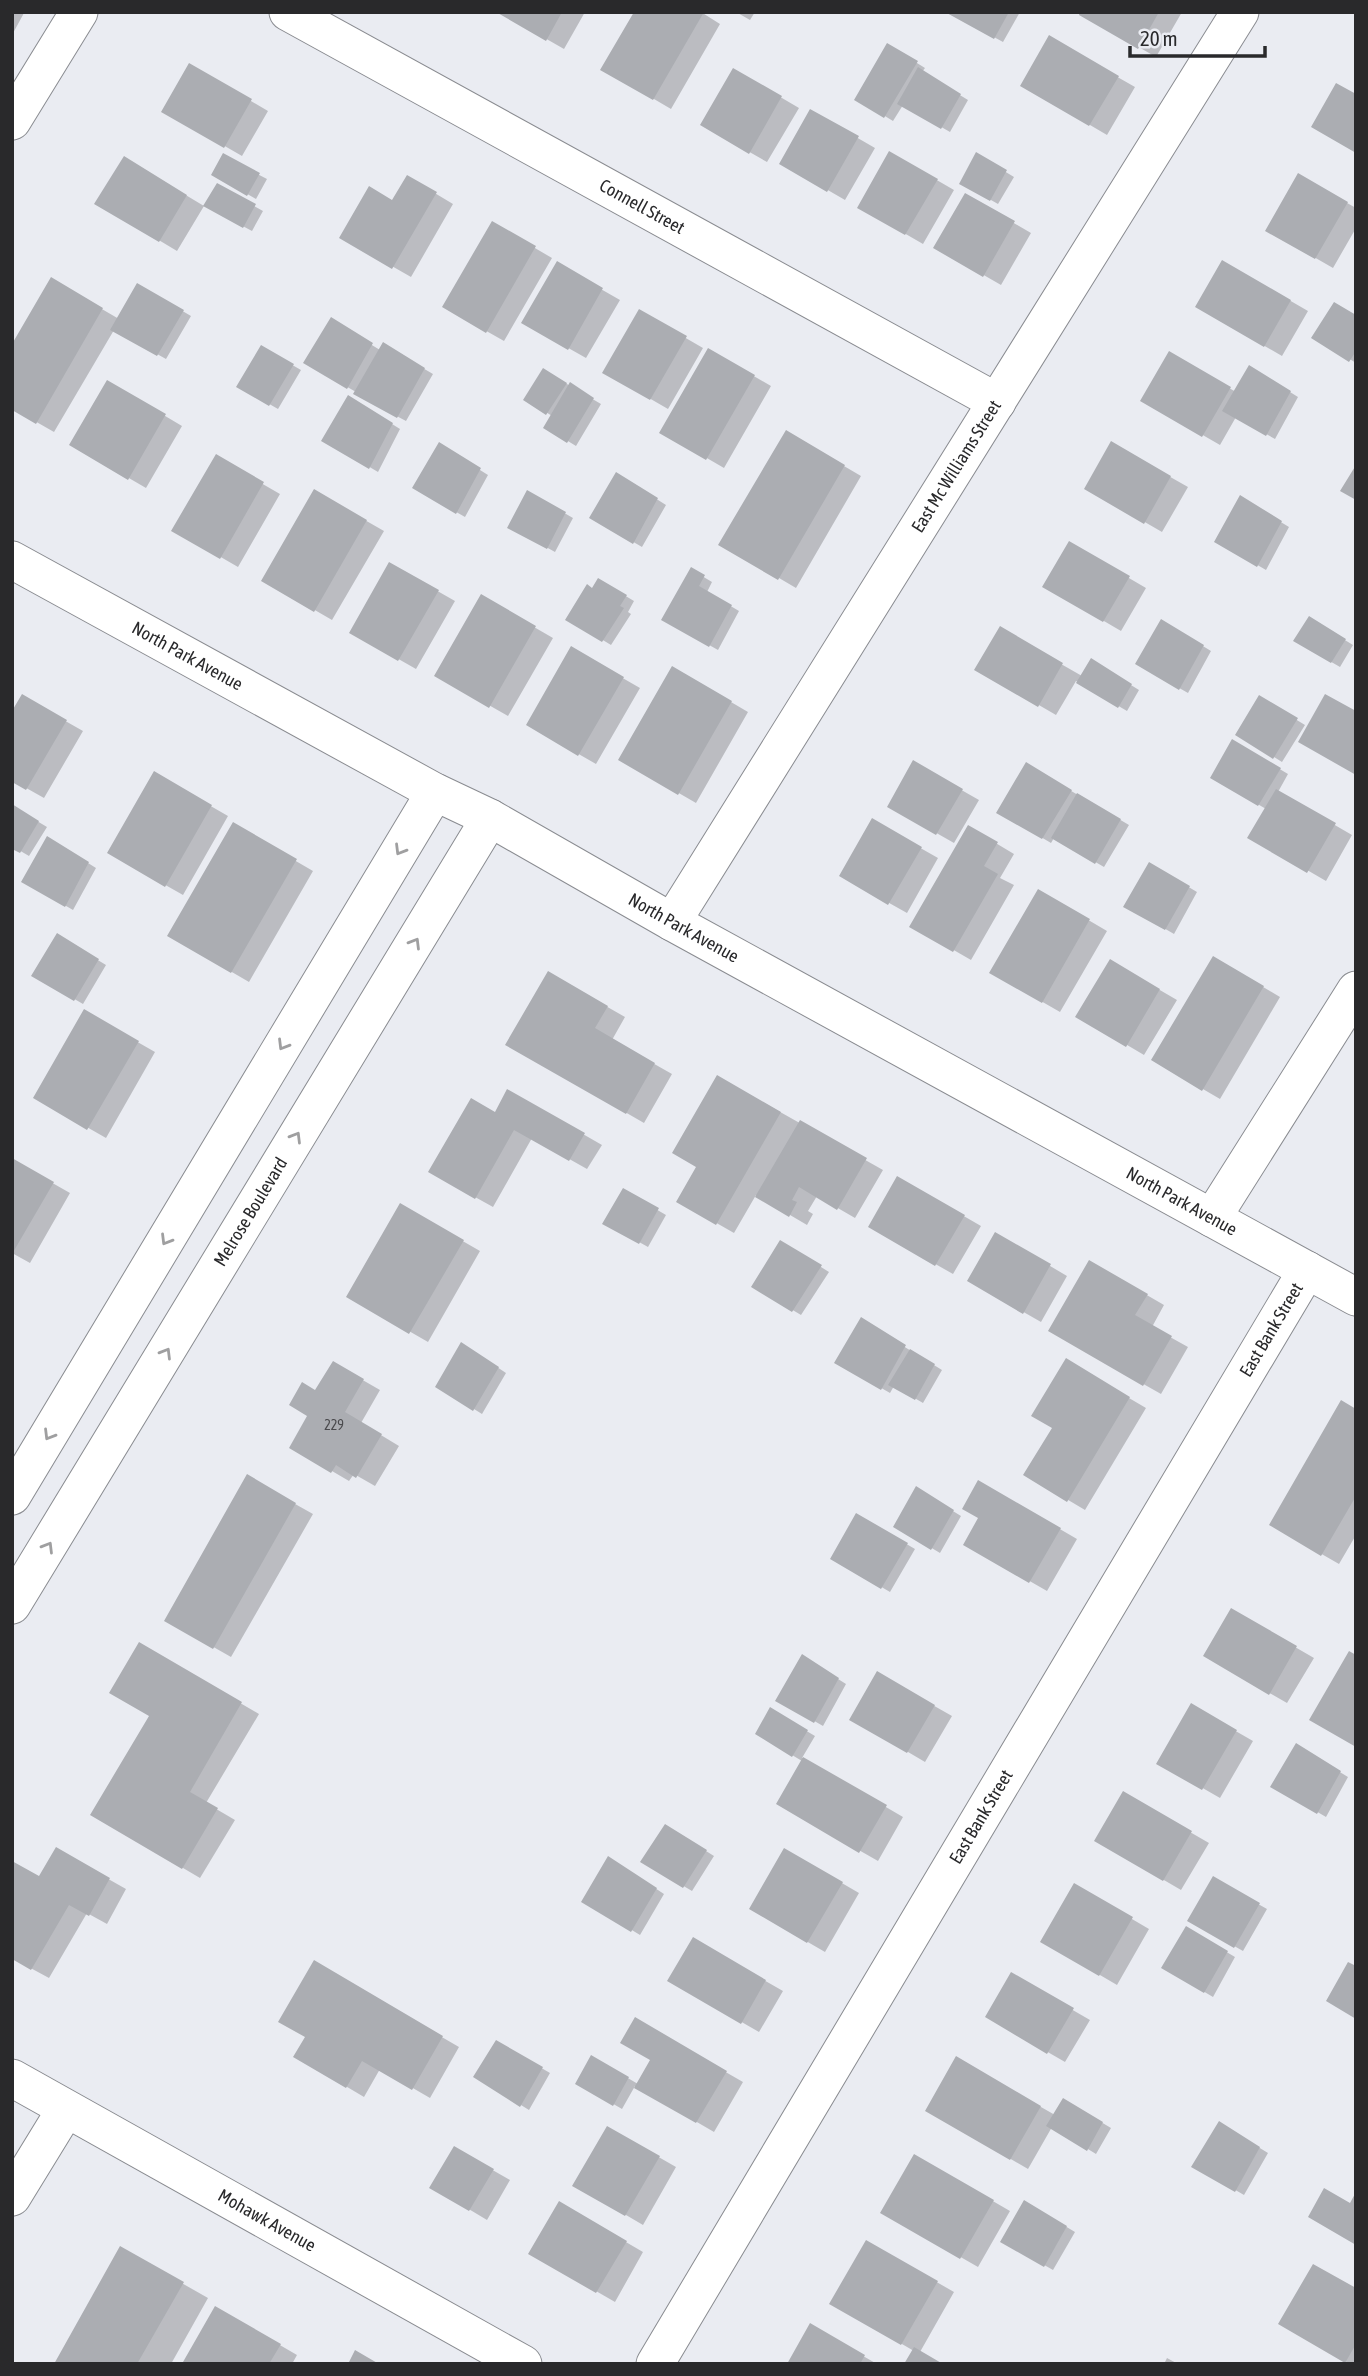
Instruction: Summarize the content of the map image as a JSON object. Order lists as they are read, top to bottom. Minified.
{"streets":{"street":["Connell Street","East Mc Williams Street","North Park Avenue","Melrose Boulevard","East Bank Street","Mohawk Avenue"]},"crossings":[["Connell Street","East Mc Williams Street"],["East Mc Williams Street","North Park Avenue"],["North Park Avenue","Melrose Boulevard"],["North Park Avenue","East Bank Street"]],"house_numbers":["229"],"scale_bar":"20 m"}
